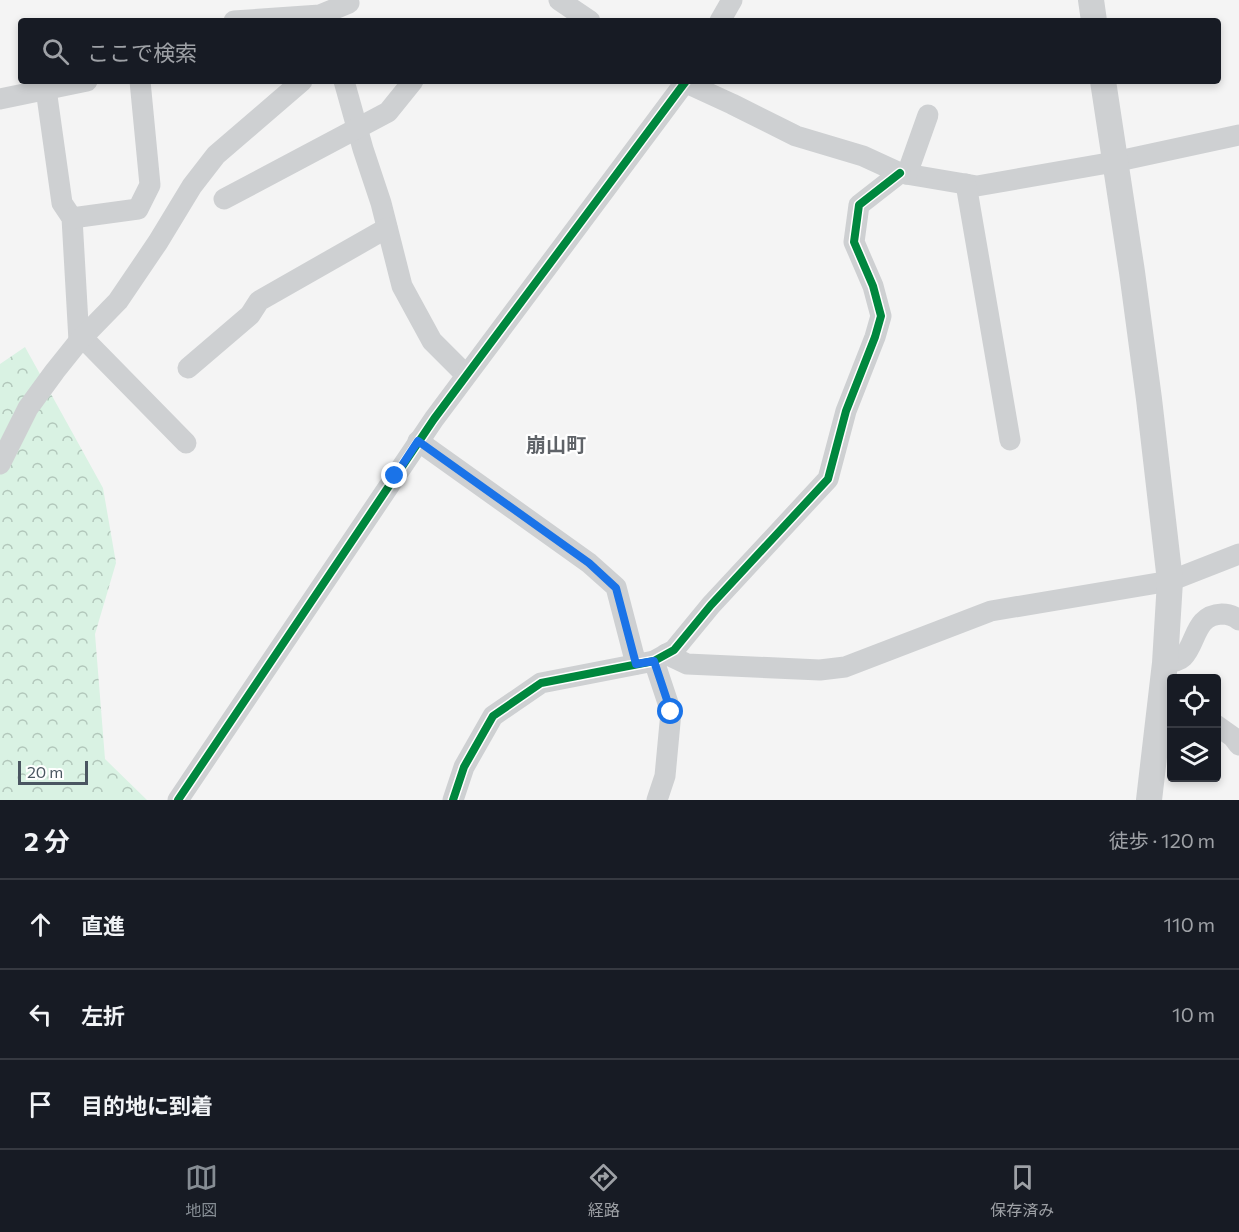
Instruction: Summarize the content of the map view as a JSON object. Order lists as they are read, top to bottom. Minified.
{"districts":["崩山町"],"scale_bar":"20 m","page":{"search":"ここで検索","scale":"20 m","heading":["2 分","徒歩 · 120 m"],"list":[["直進","110 m"],["左折","10 m"],"目的地に到着"],"nav":["地図","経路","保存済み"]}}
